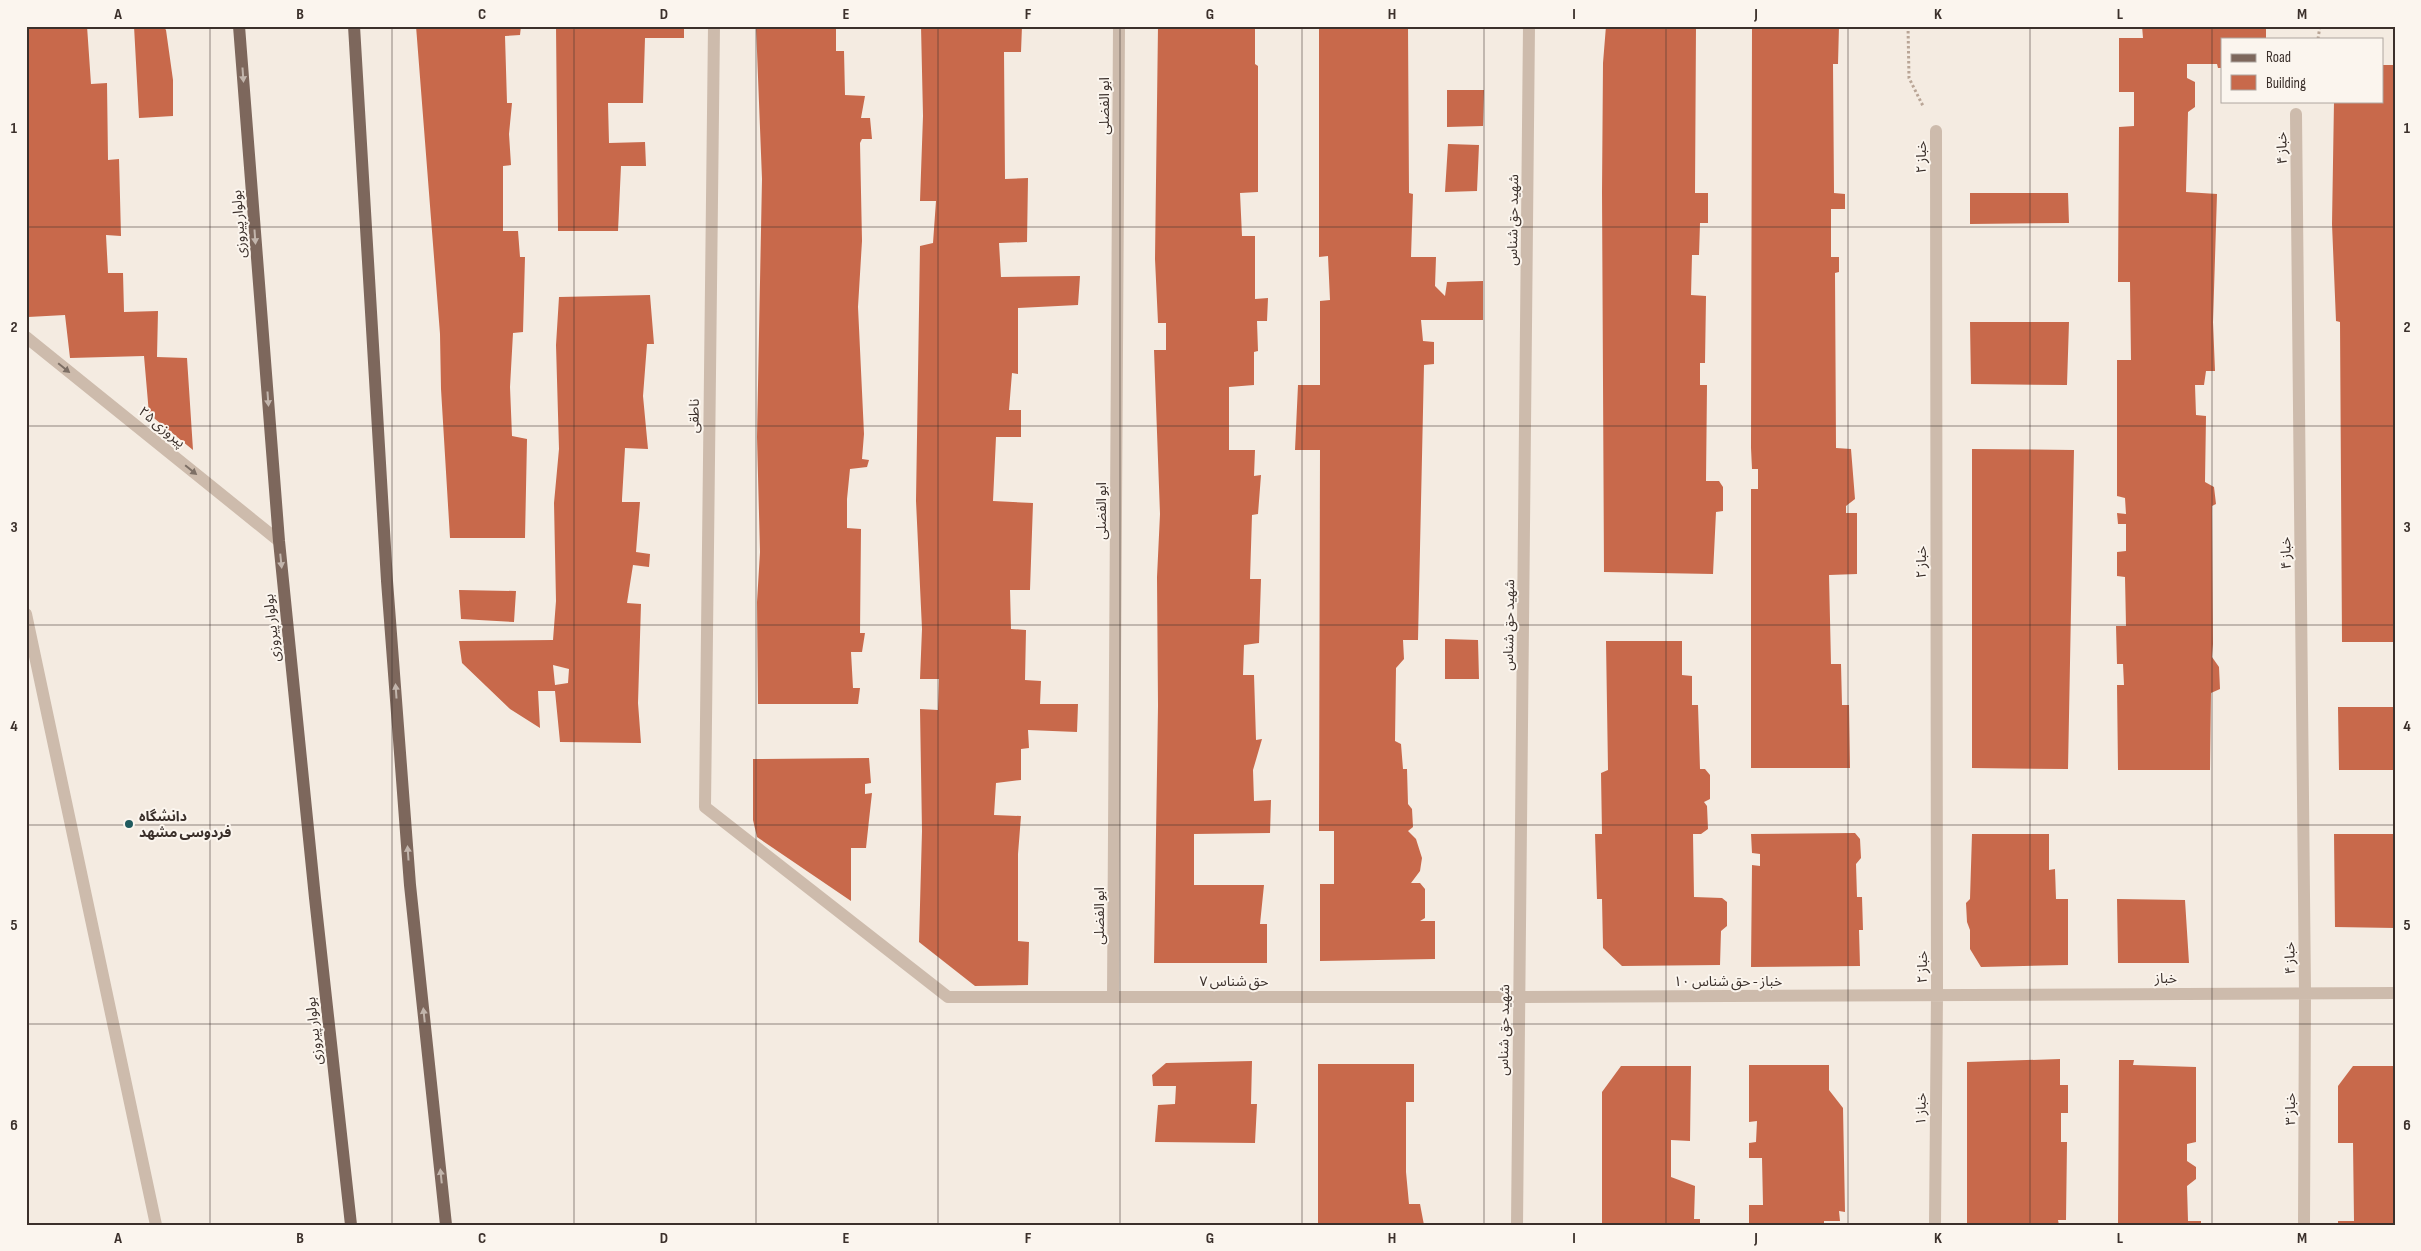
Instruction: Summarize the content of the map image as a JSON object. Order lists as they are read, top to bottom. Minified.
{"streets":{"main road":["بولوار پیروزی"],"street":["ابو الفضلی","خباز ۴","خباز ۲","شهید حق شناس","ناطقی","پیروزی ۲۵","خباز","حق شناس ۷","خباز - حق شناس ۱۰","خباز ۱","خباز ۳"]},"crossings":[["ابو الفضلی","حق شناس ۷"],["خباز ۴","خباز"],["خباز ۴","خباز ۳"],["خباز ۲","خباز"],["خباز ۲","خباز - حق شناس ۱۰"],["خباز ۲","خباز ۱"],["شهید حق شناس","حق شناس ۷"],["شهید حق شناس","خباز - حق شناس ۱۰"],["بولوار پیروزی","پیروزی ۲۵"],["ناطقی","حق شناس ۷"],["خباز","خباز - حق شناس ۱۰"],["خباز","خباز ۱"],["خباز","خباز ۳"],["حق شناس ۷","خباز - حق شناس ۱۰"],["خباز - حق شناس ۱۰","خباز ۱"]],"one_way":["پیروزی ۲۵"],"places":["دانشگاه فردوسی مشهد"],"legend":["Road","Building"],"grid":{"columns":["A","B","C","D","E","F","G","H","I","J","K","L","M"],"rows":["1","2","3","4","5","6"]}}
